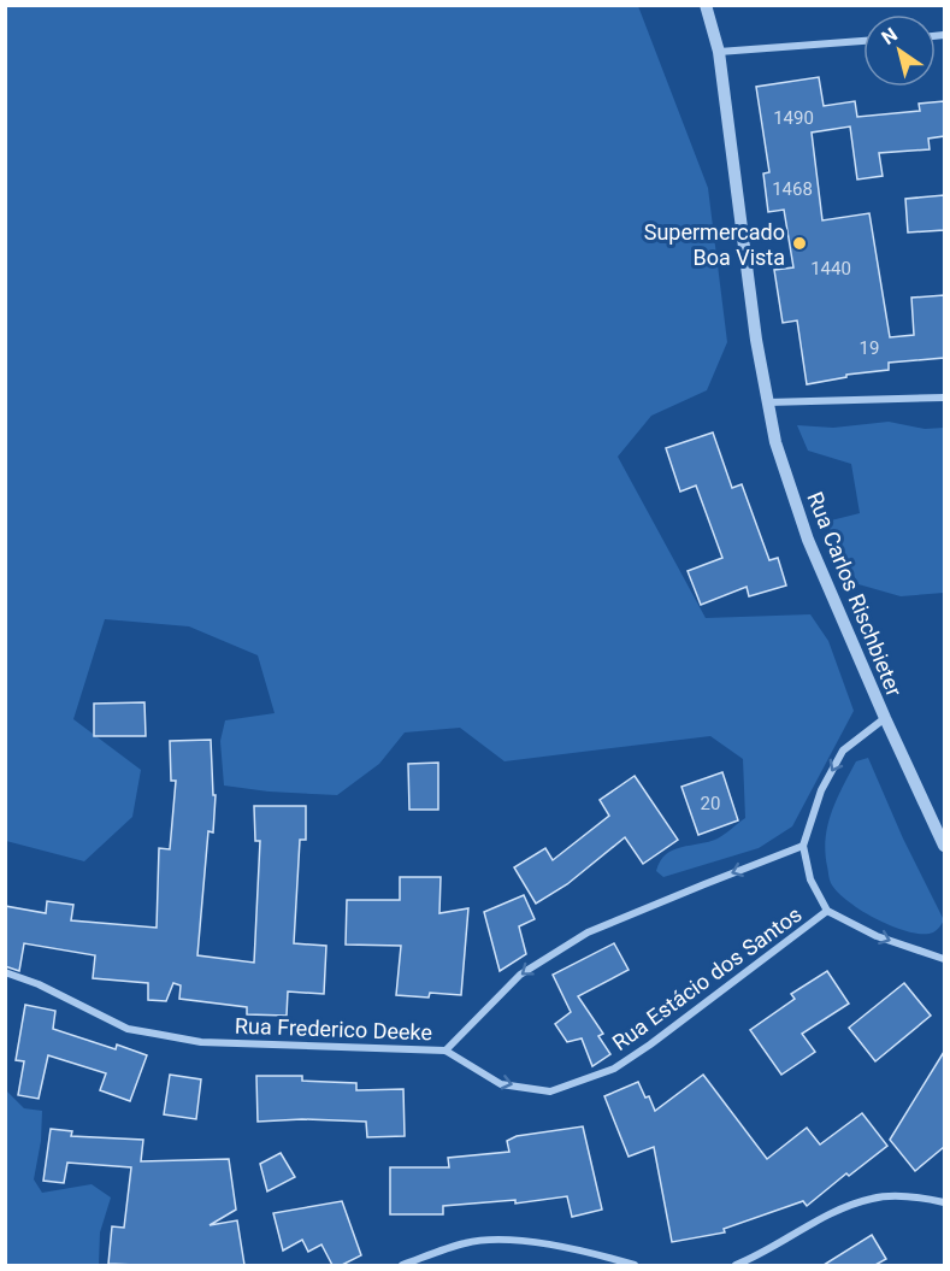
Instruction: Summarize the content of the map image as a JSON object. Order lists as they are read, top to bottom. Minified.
{"streets":{"street":["Rua Carlos Rischbieter","Rua Estácio dos Santos","Rua Frederico Deeke"]},"crossings":[["Rua Estácio dos Santos","Rua Frederico Deeke"]],"one_way":["Rua Estácio dos Santos","Rua Frederico Deeke"],"places":["Supermercado Boa Vista"],"house_numbers":["1490","1468","1440","19","20"],"north":"top left"}
